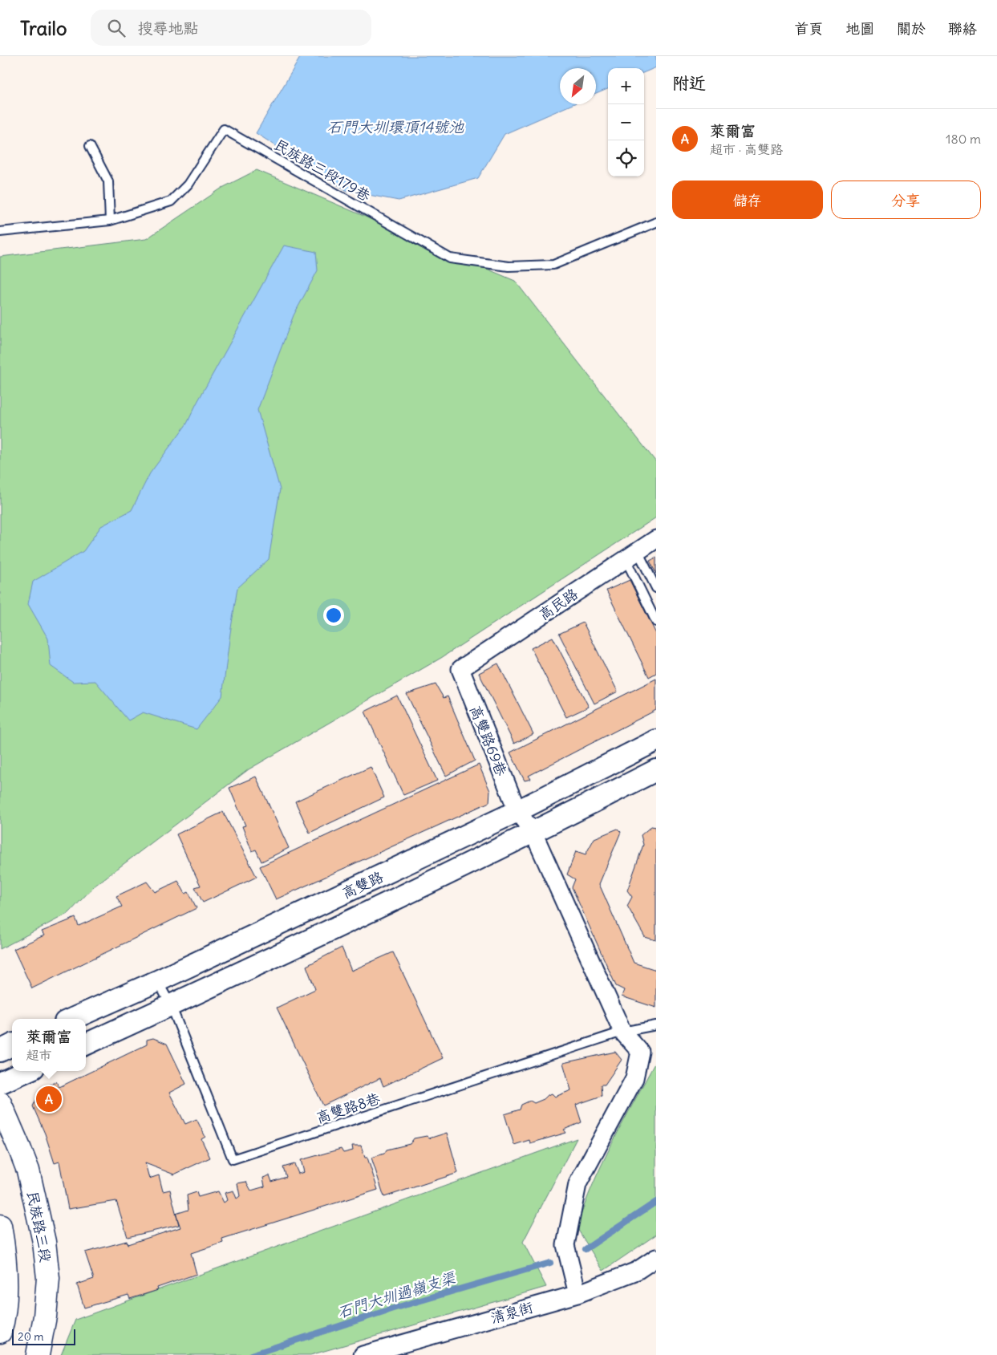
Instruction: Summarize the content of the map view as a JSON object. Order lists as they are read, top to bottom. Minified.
{"streets":{"main road":["民族路三段"],"street":["高民路","高雙路69巷","高雙路","清泉街"],"lane":["民族路三段179巷","高雙路8巷"]},"crossings":[["高民路","高雙路69巷"],["高雙路69巷","高雙路"],["高雙路69巷","高雙路8巷"],["高雙路69巷","清泉街"],["高雙路","高雙路8巷"]],"water":["石門大圳環頂14號池","石門大圳過嶺支渠"],"scale_bar":"20 m","north":"bottom left","page":{"header":"Trailo","search":"搜尋地點","nav":["首頁","地圖","關於","聯絡"],"heading":"附近","map_buttons":["+","−"],"list":[{"mark":"A","name":"萊爾富","note":"超市 · 高雙路","value":"180 m"}],"buttons":["儲存","分享"],"popup":["萊爾富","超市"],"pins":"A","scale":"20 m"}}
